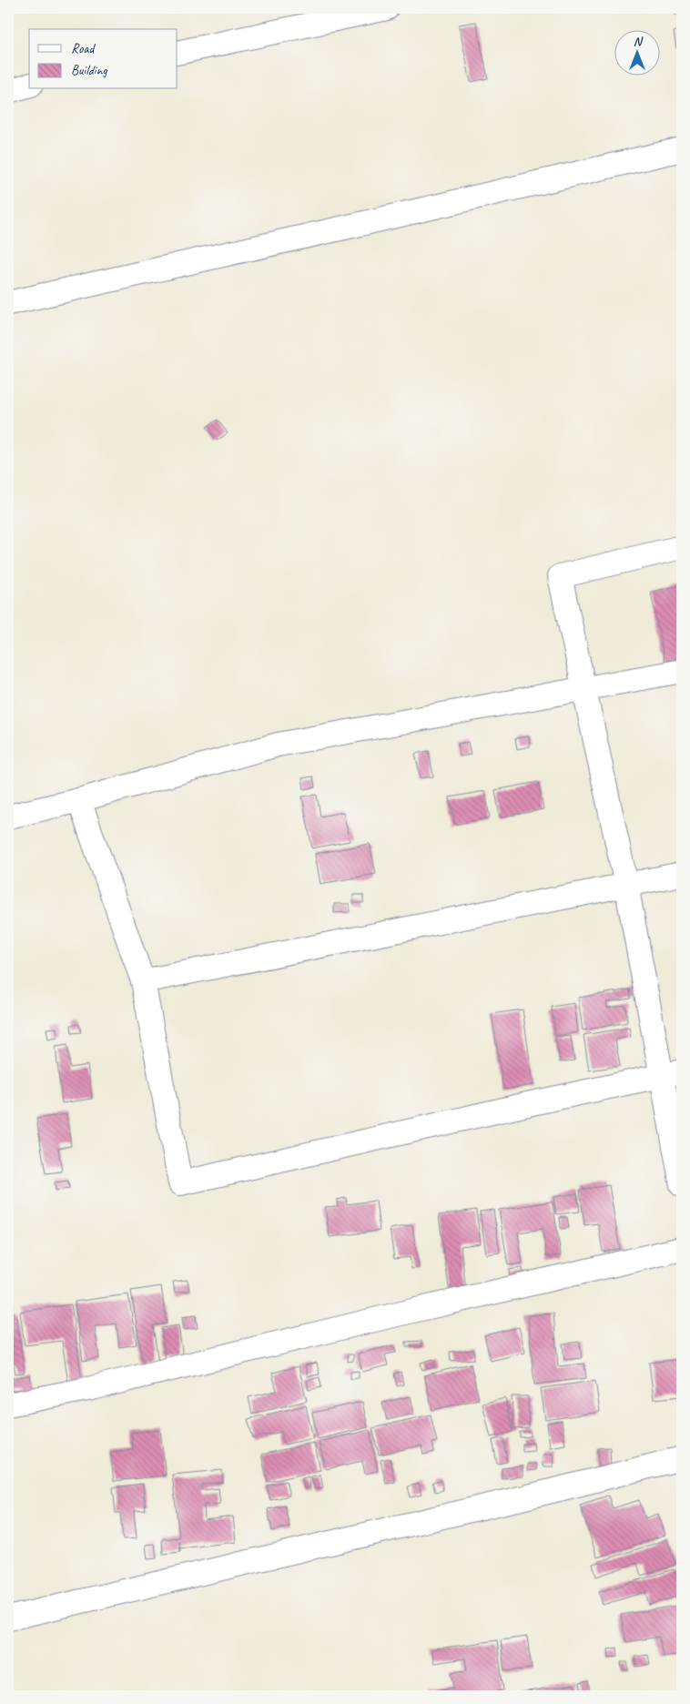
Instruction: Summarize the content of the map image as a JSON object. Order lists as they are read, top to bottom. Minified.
{"legend":["Road","Building"],"north":"top"}
